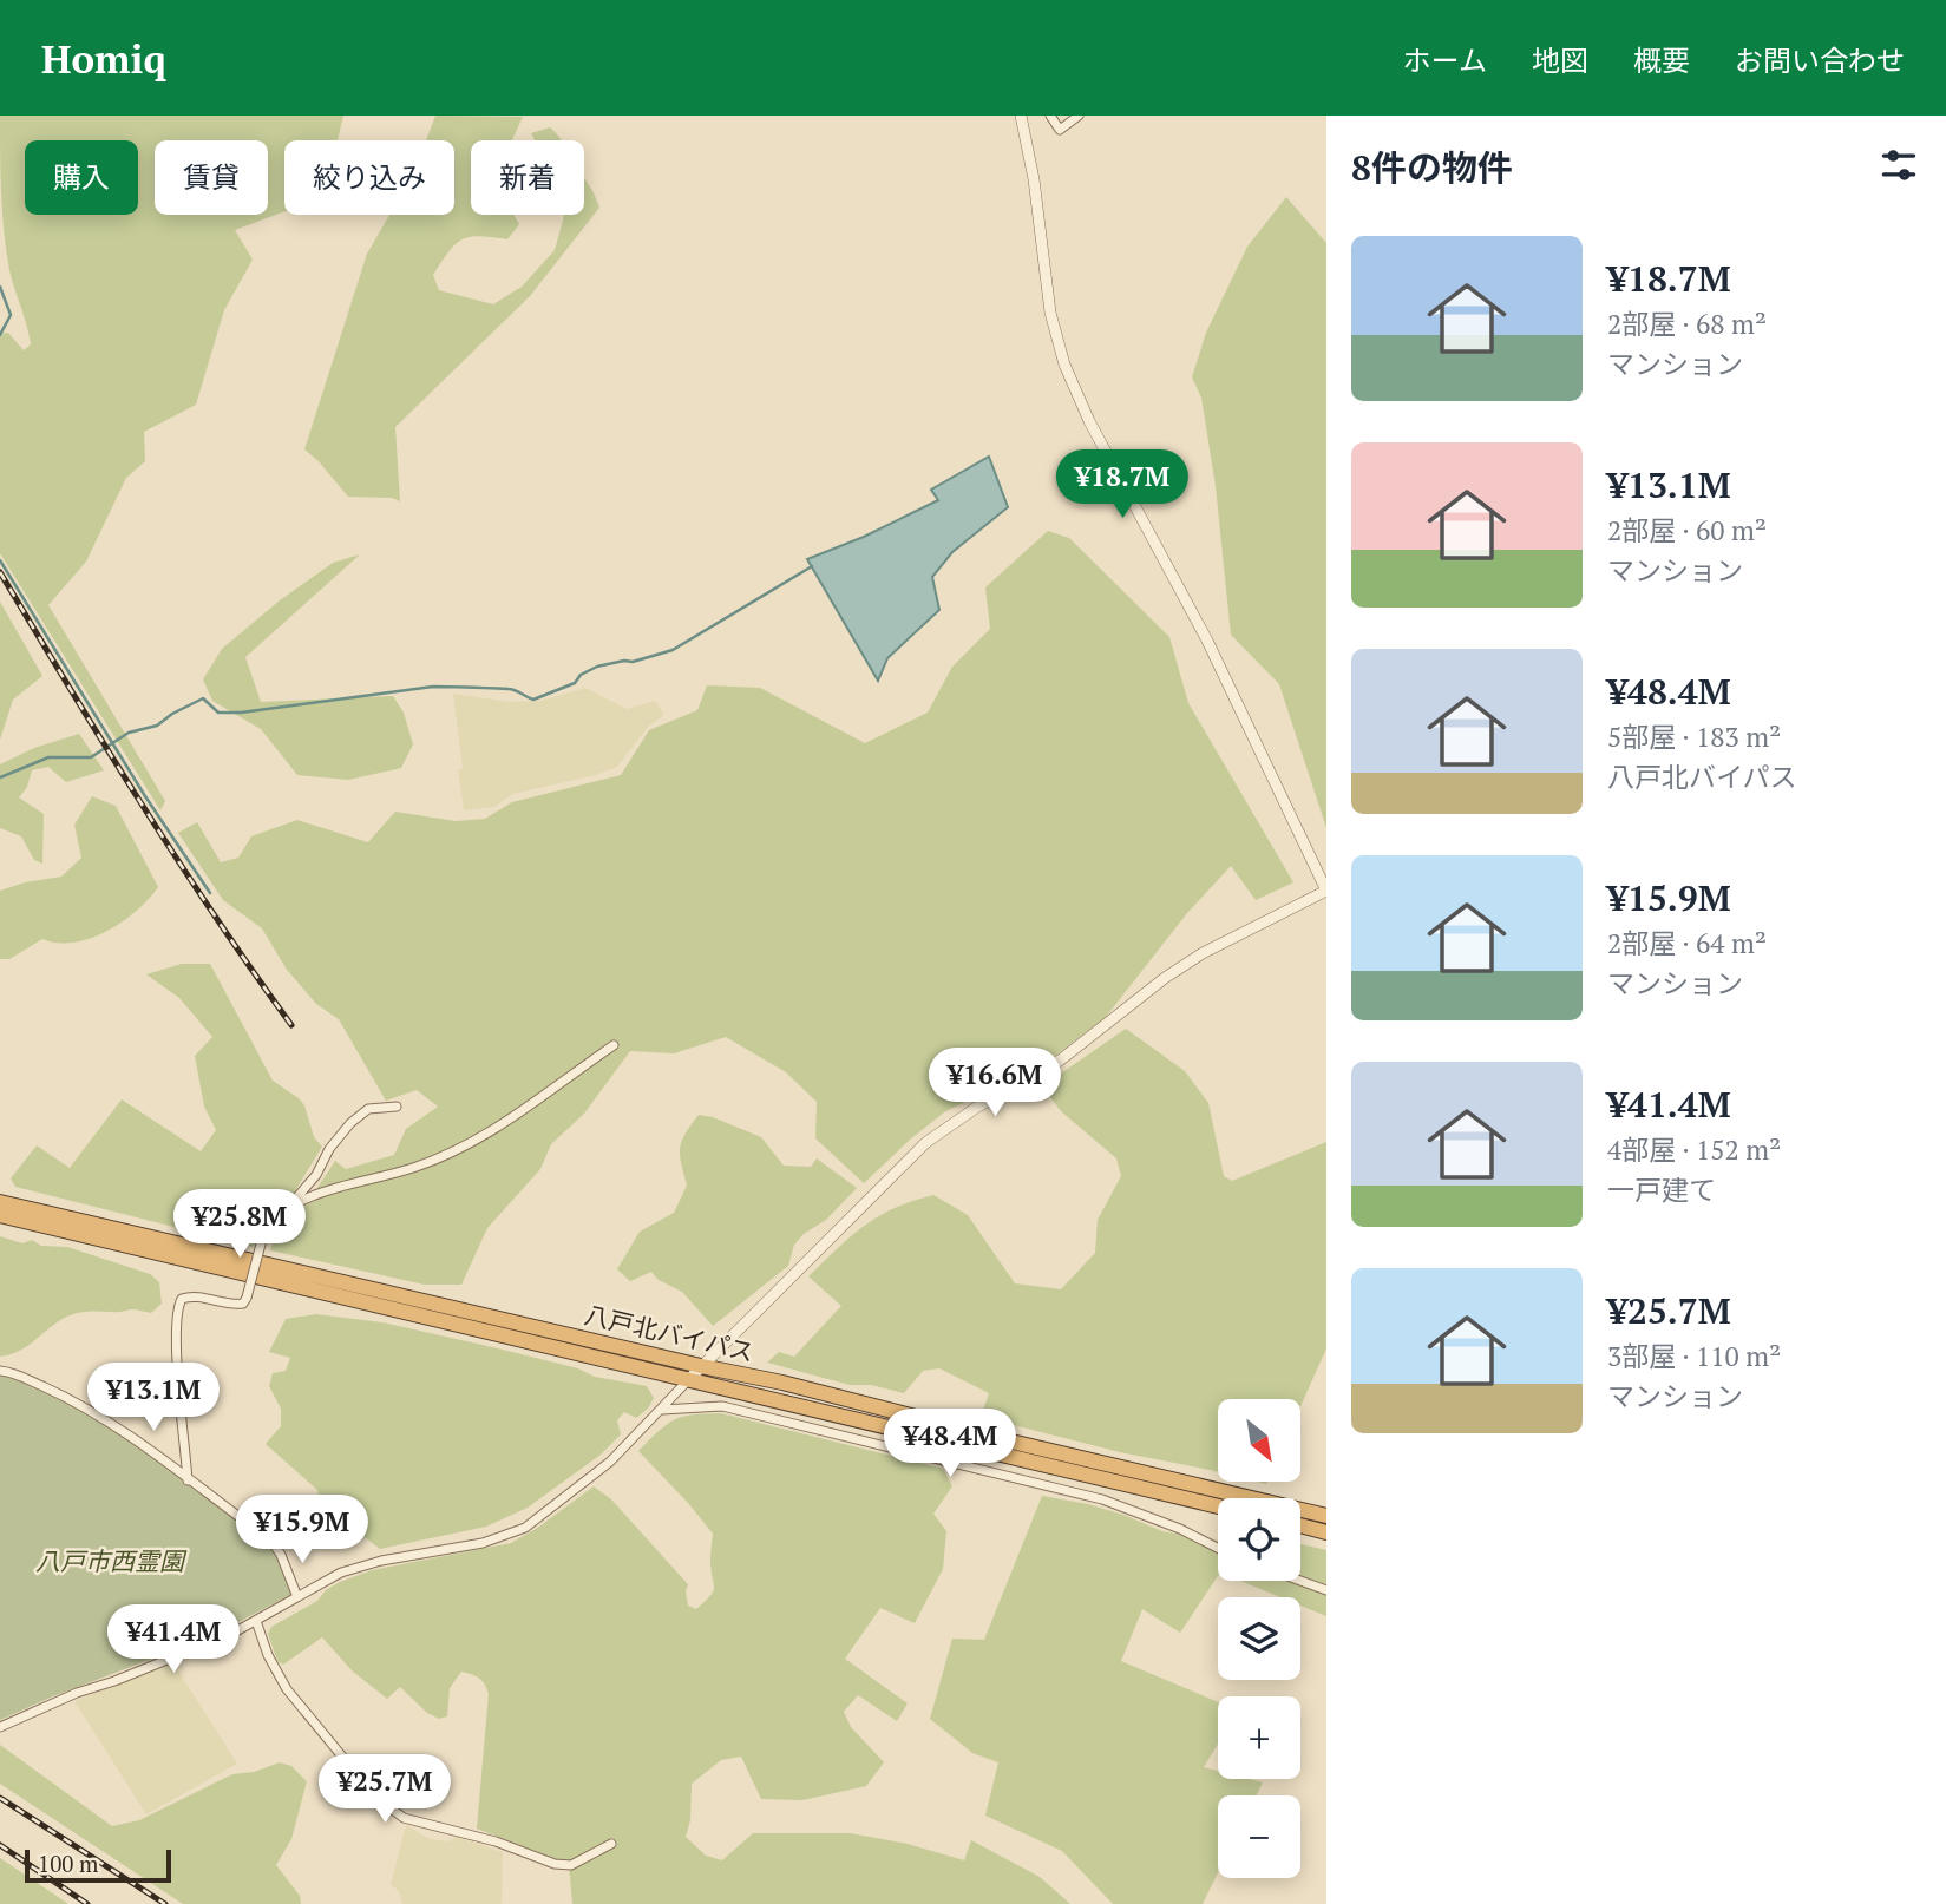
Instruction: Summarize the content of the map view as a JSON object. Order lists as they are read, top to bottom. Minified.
{"streets":{"highway":["八戸北バイパス"]},"parks":["八戸市西霊園"],"scale_bar":"100 m","north":"bottom right","page":{"header":"Homiq","nav":["ホーム","地図","概要","お問い合わせ"],"heading":"8件の物件","chip":["購入","賃貸","絞り込み","新着"],"list":[{"name":"¥18.7M","note":"2部屋 · 68 m² · マンション"},{"name":"¥13.1M","note":"2部屋 · 60 m² · マンション"},{"name":"¥48.4M","note":"5部屋 · 183 m² · 八戸北バイパス"},{"name":"¥15.9M","note":"2部屋 · 64 m² · マンション"},{"name":"¥41.4M","note":"4部屋 · 152 m² · 一戸建て"},{"name":"¥25.7M","note":"3部屋 · 110 m² · マンション"}],"price":["¥18.7M","¥16.6M","¥25.8M","¥13.1M","¥48.4M","¥15.9M","¥41.4M","¥25.7M"],"map_buttons":["+","−"],"scale":"100 m"}}
